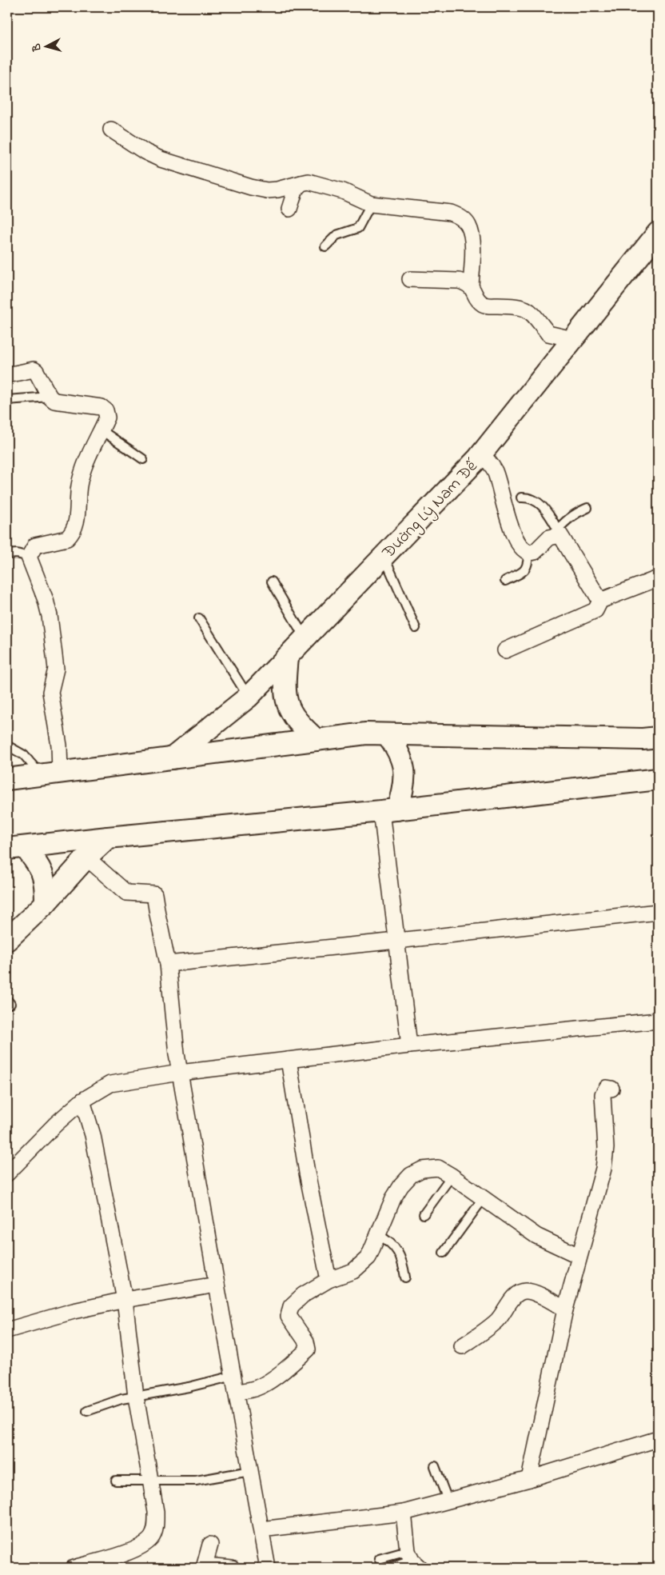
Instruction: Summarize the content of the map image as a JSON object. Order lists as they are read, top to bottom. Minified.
{"streets":{"street":["Đường Lý Nam Đế"]},"north":"left"}
